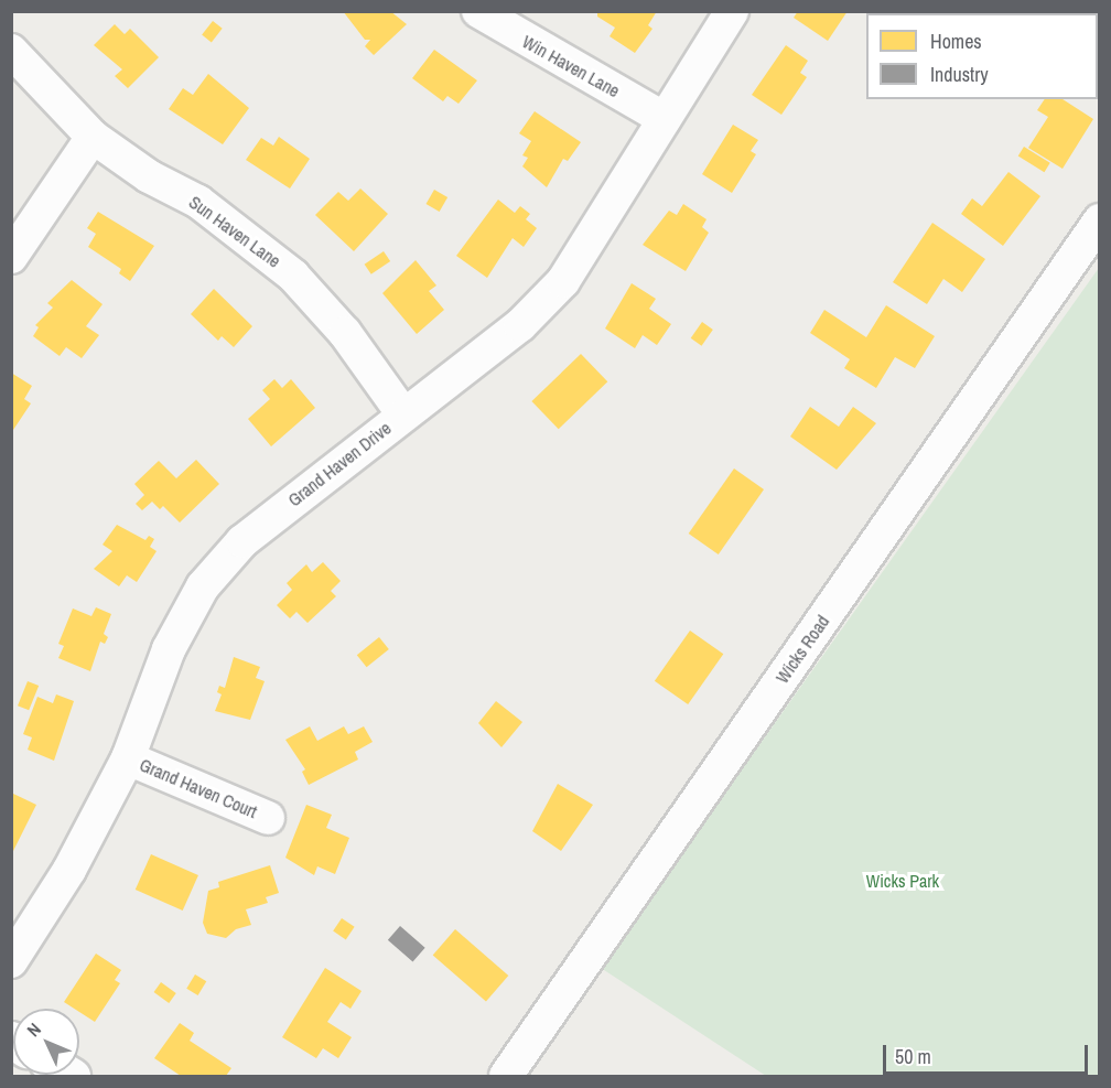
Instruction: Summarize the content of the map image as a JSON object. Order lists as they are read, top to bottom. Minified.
{"streets":{"street":["Win Haven Lane","Sun Haven Lane","Grand Haven Drive","Wicks Road","Grand Haven Court"]},"crossings":[["Win Haven Lane","Grand Haven Drive"],["Sun Haven Lane","Grand Haven Drive"],["Grand Haven Drive","Grand Haven Court"]],"parks":["Wicks Park"],"legend":["Homes","Industry"],"scale_bar":"50 m","north":"top left"}
